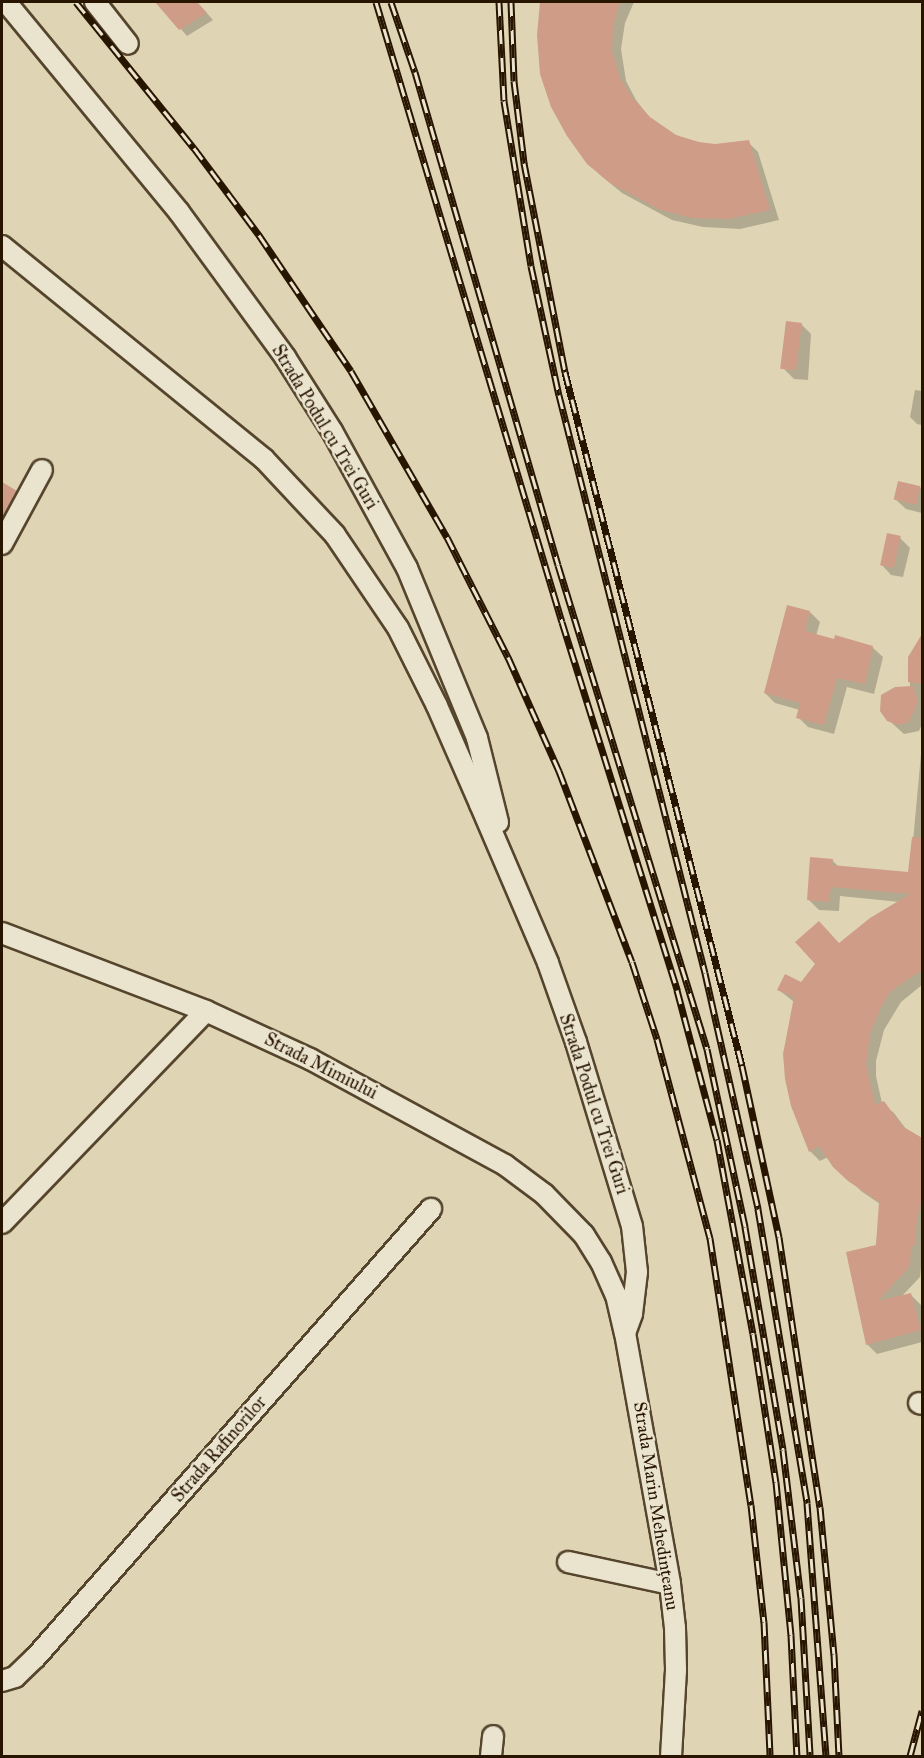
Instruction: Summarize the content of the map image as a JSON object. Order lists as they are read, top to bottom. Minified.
{"streets":{"street":["Strada Podul cu Trei Guri","Strada Mimiului","Strada Rafinorilor","Strada Marin Mehedințeanu"]},"crossings":[["Strada Podul cu Trei Guri","Strada Marin Mehedințeanu"],["Strada Mimiului","Strada Marin Mehedințeanu"]]}
